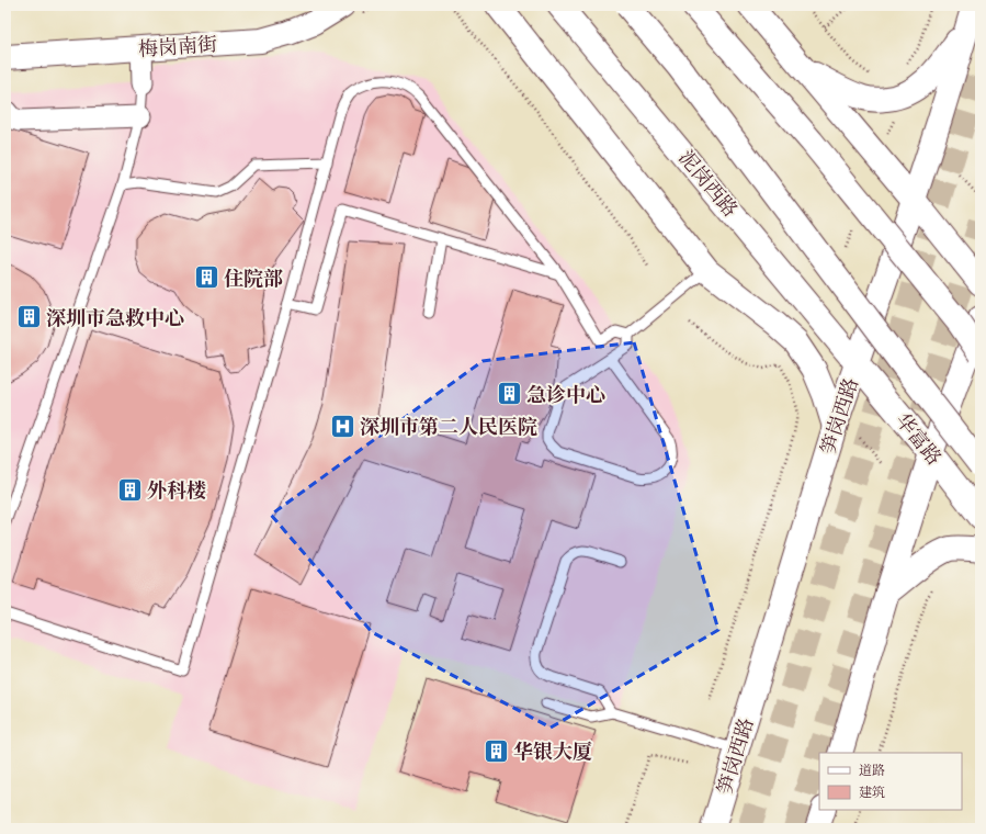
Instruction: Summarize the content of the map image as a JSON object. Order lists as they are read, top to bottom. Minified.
{"streets":{"main road":["梅岗南街","泥岗西路","笋岗西路","华富路"]},"crossings":[["泥岗西路","笋岗西路"],["泥岗西路","华富路"],["笋岗西路","华富路"]],"places":{"building":["住院部","深圳市急救中心","急诊中心","外科楼","华银大厦"],"hospital":["深圳市第二人民医院"]},"legend":["道路","建筑"]}
